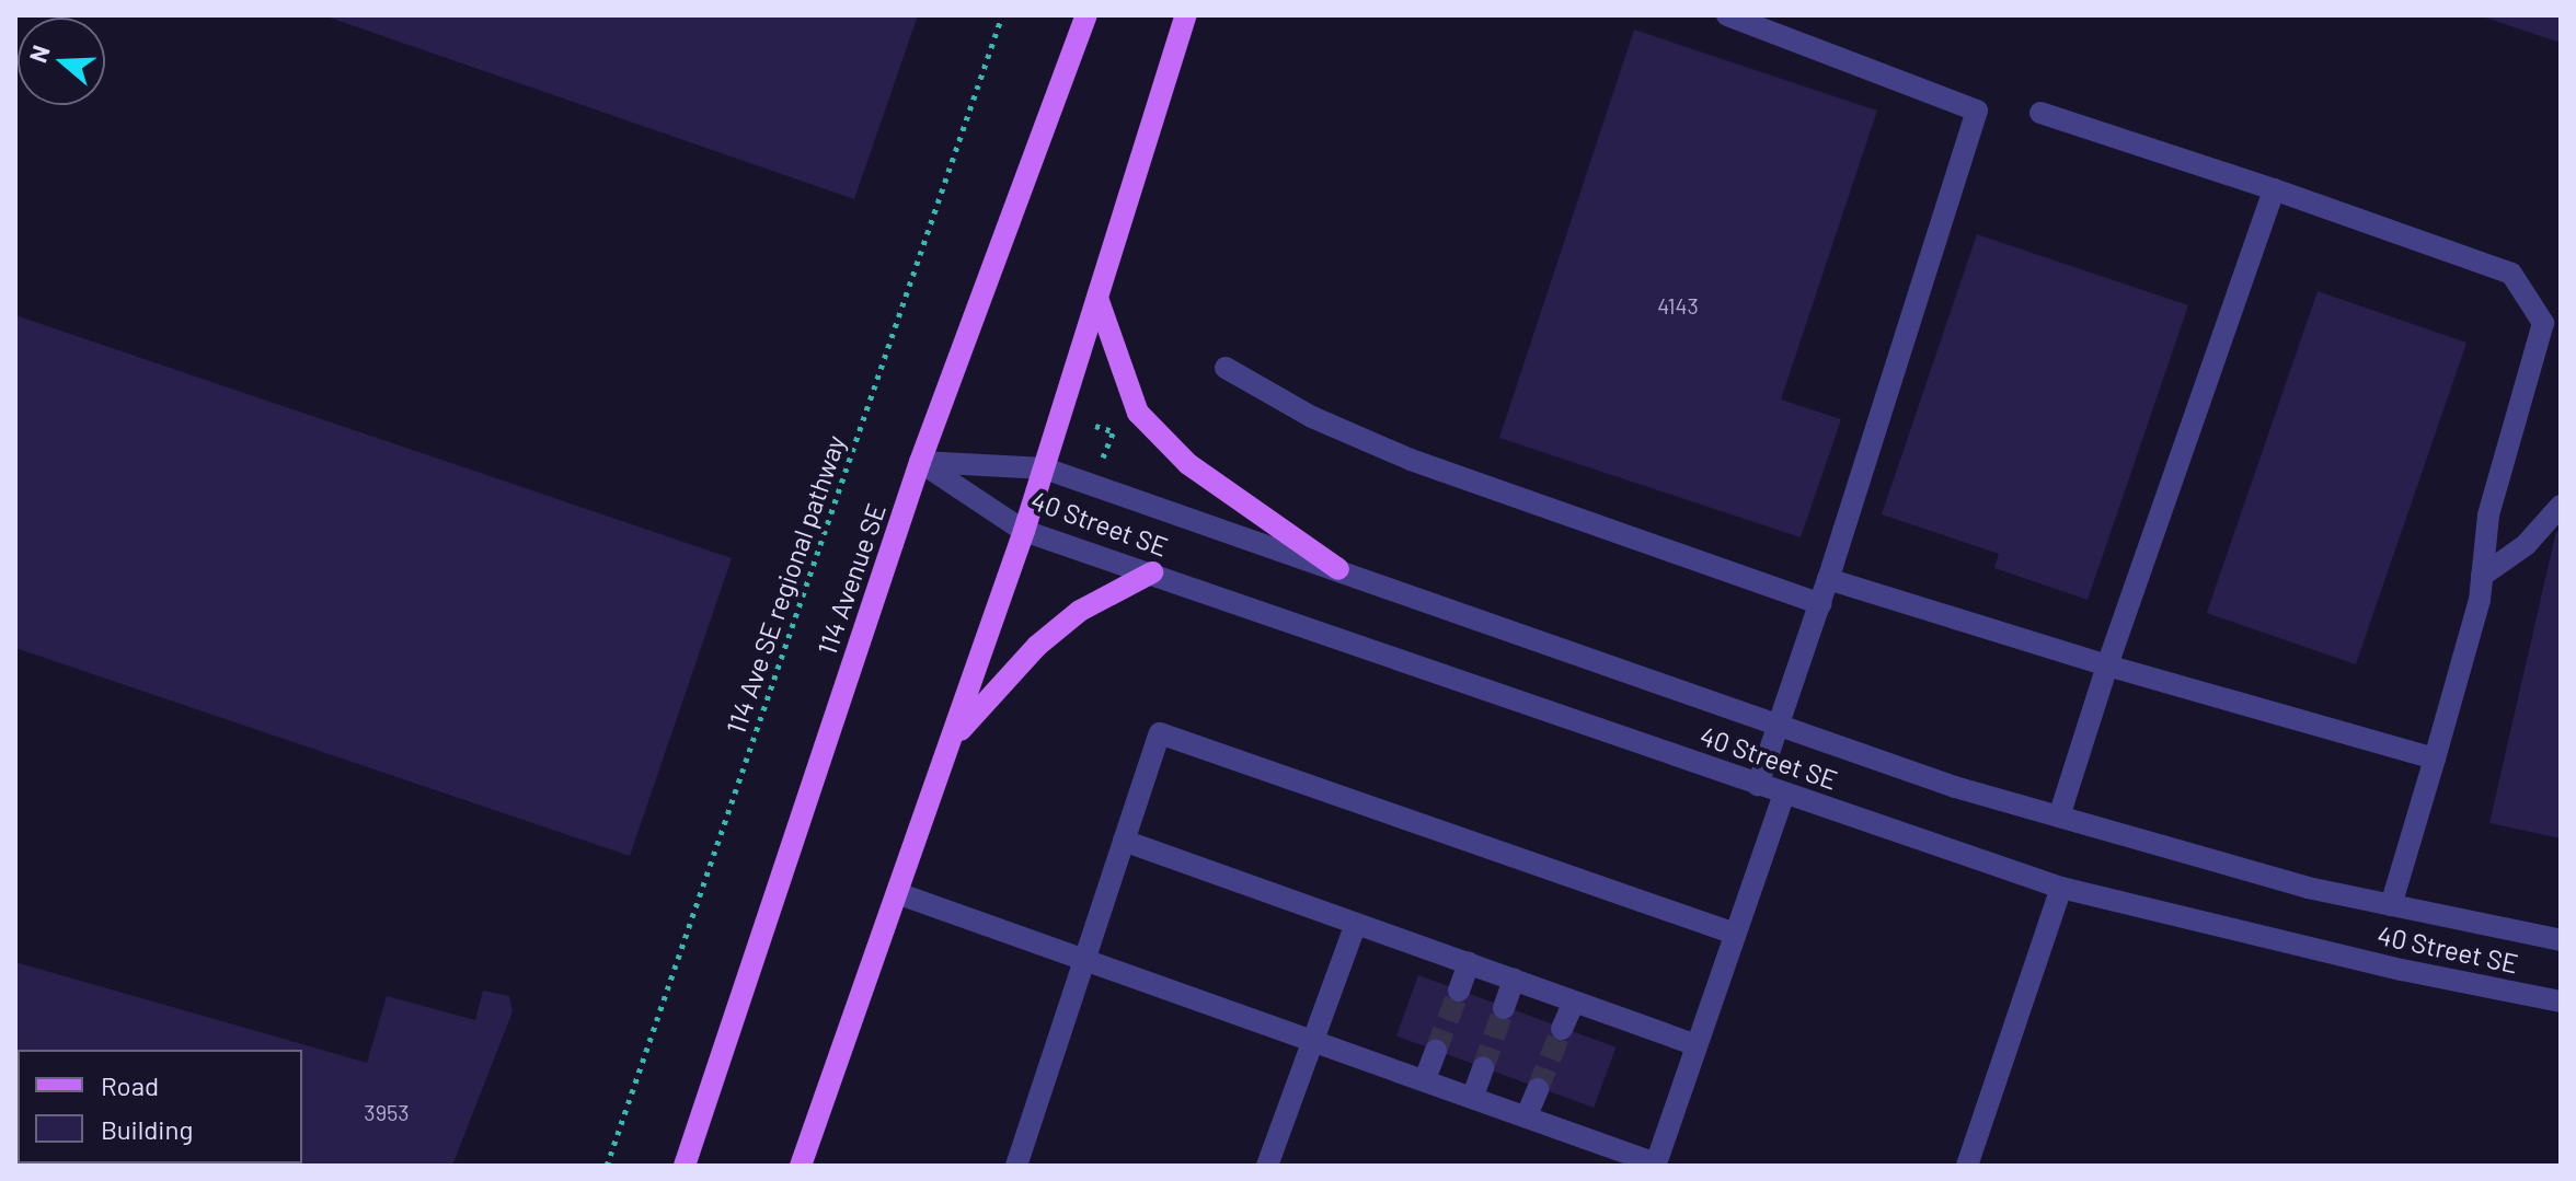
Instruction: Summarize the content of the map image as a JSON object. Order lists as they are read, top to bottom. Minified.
{"streets":{"main road":["114 Avenue SE"],"street":["40 Street SE"],"path":["114 Ave SE regional pathway"]},"crossings":[["40 Street SE","114 Avenue SE"]],"house_numbers":["4143","3953"],"legend":["Road","Building"],"north":"left"}
